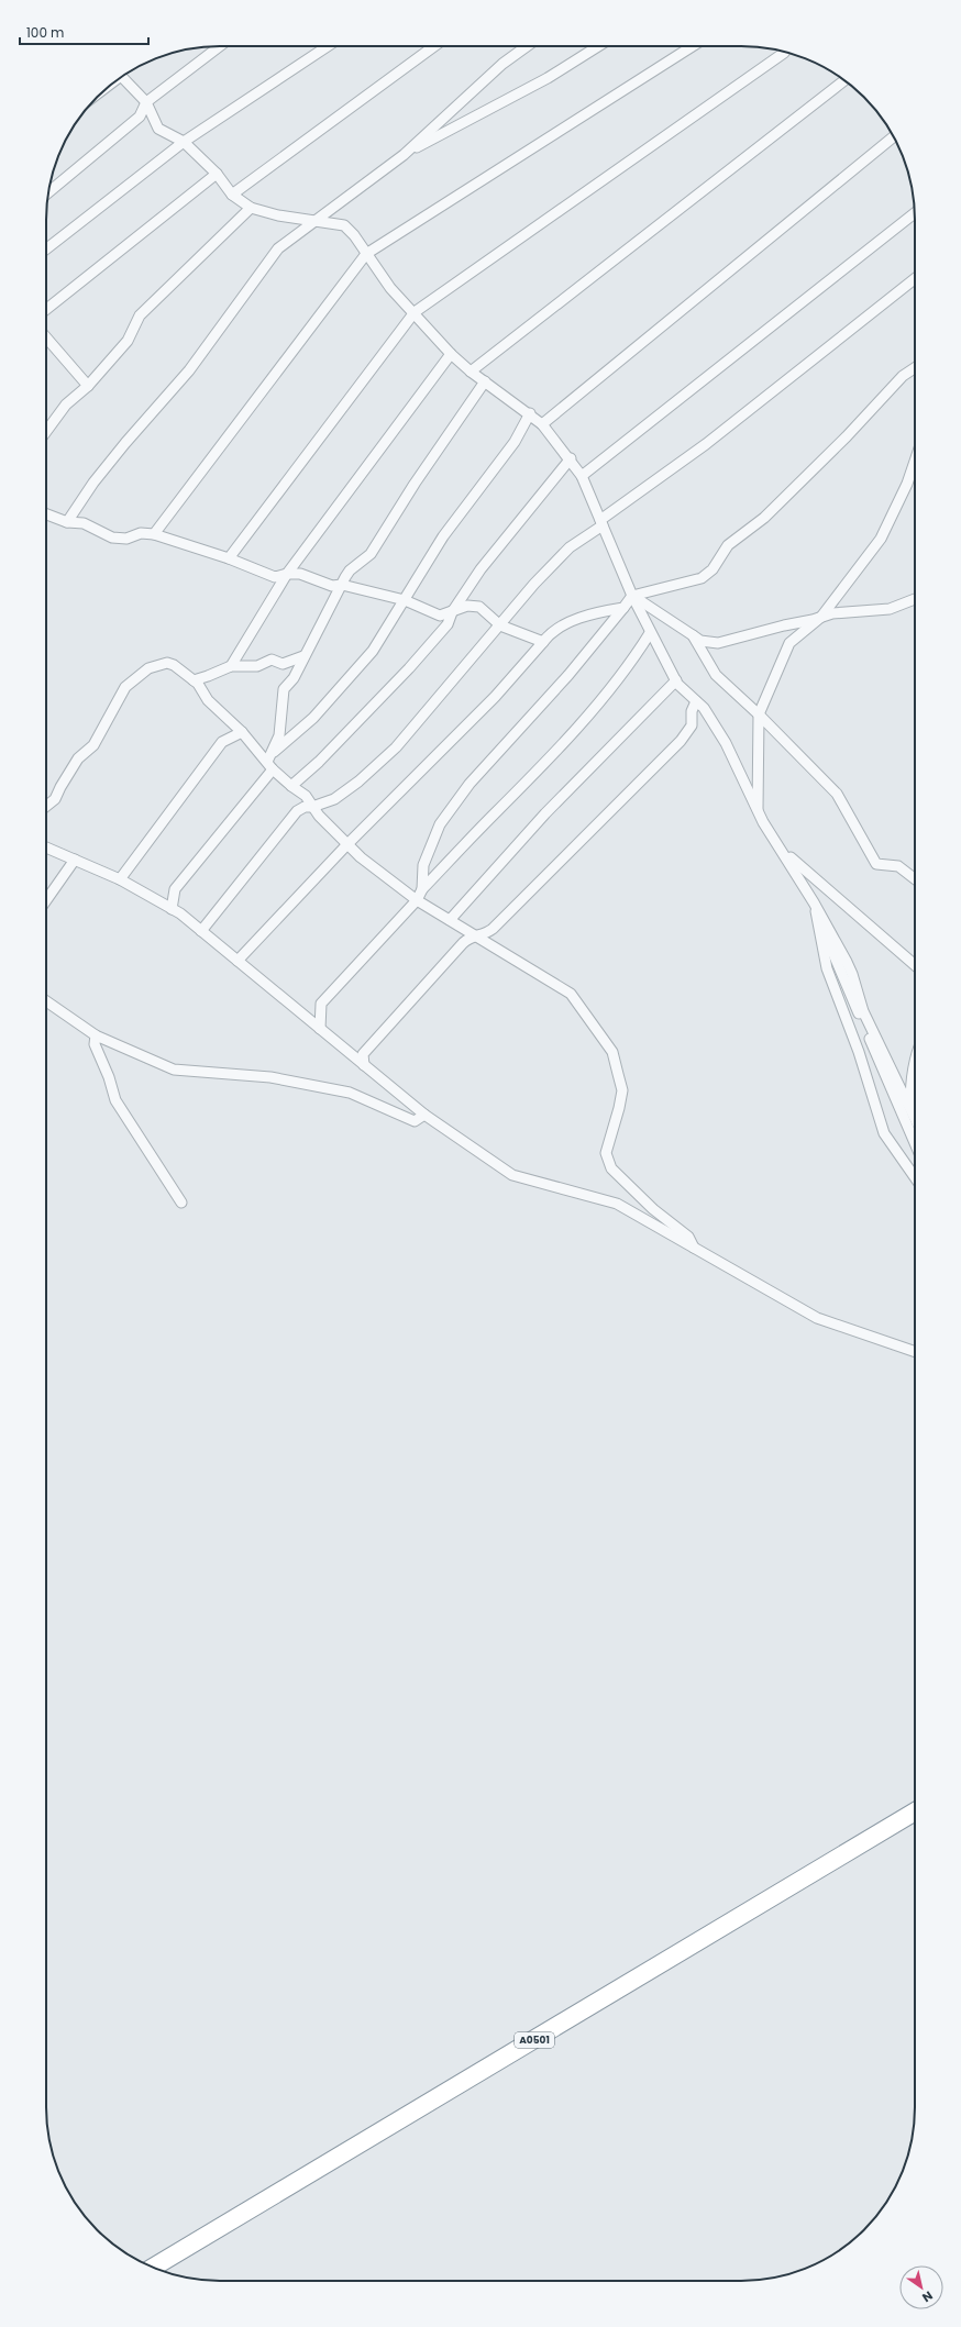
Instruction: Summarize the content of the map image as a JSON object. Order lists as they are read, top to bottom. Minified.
{"streets":{"highway":["A0501"]},"scale_bar":"100 m","north":"bottom right"}
